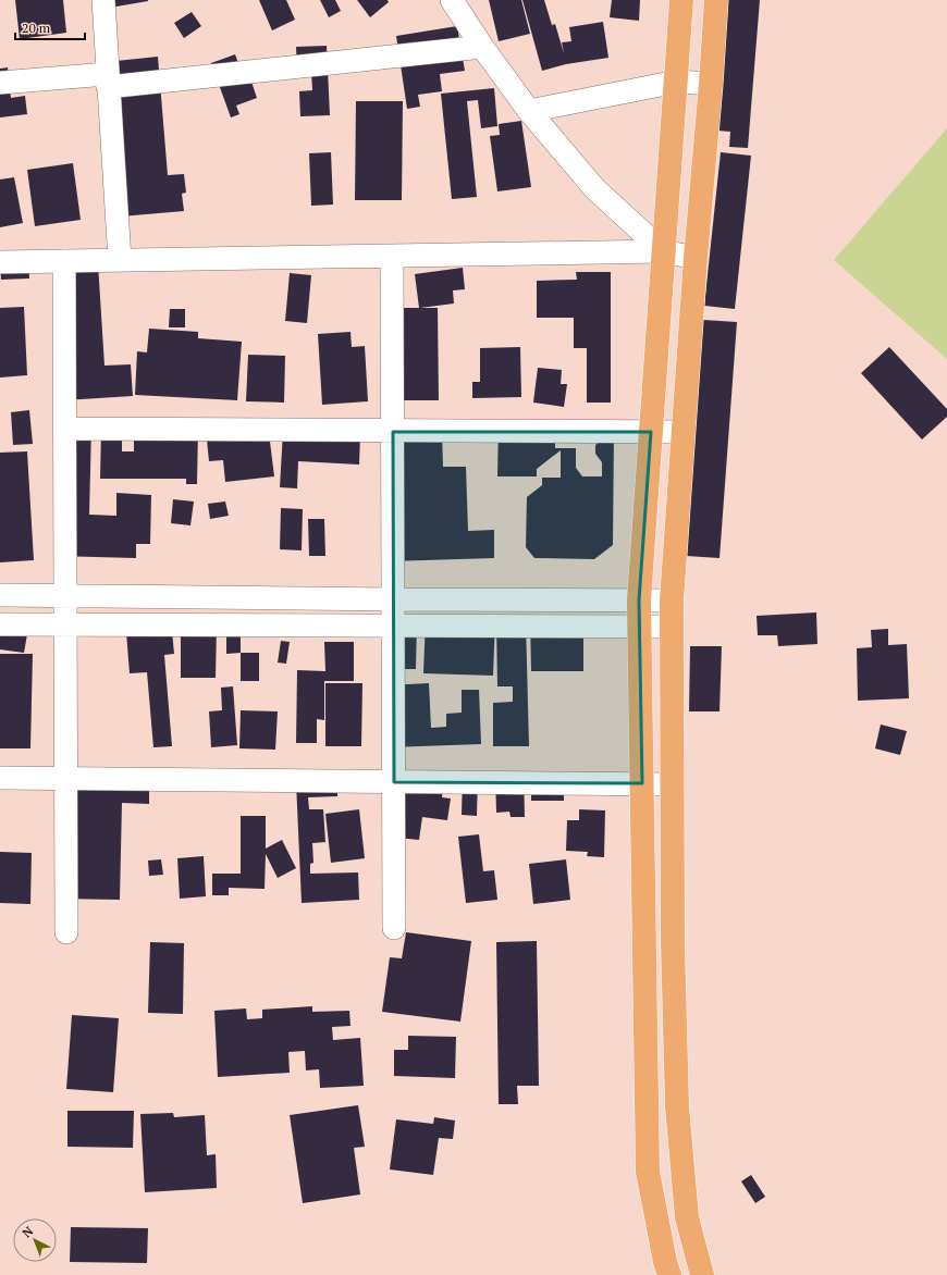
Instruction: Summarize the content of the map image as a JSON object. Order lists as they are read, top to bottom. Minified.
{"scale_bar":"20 m","north":"top left"}
